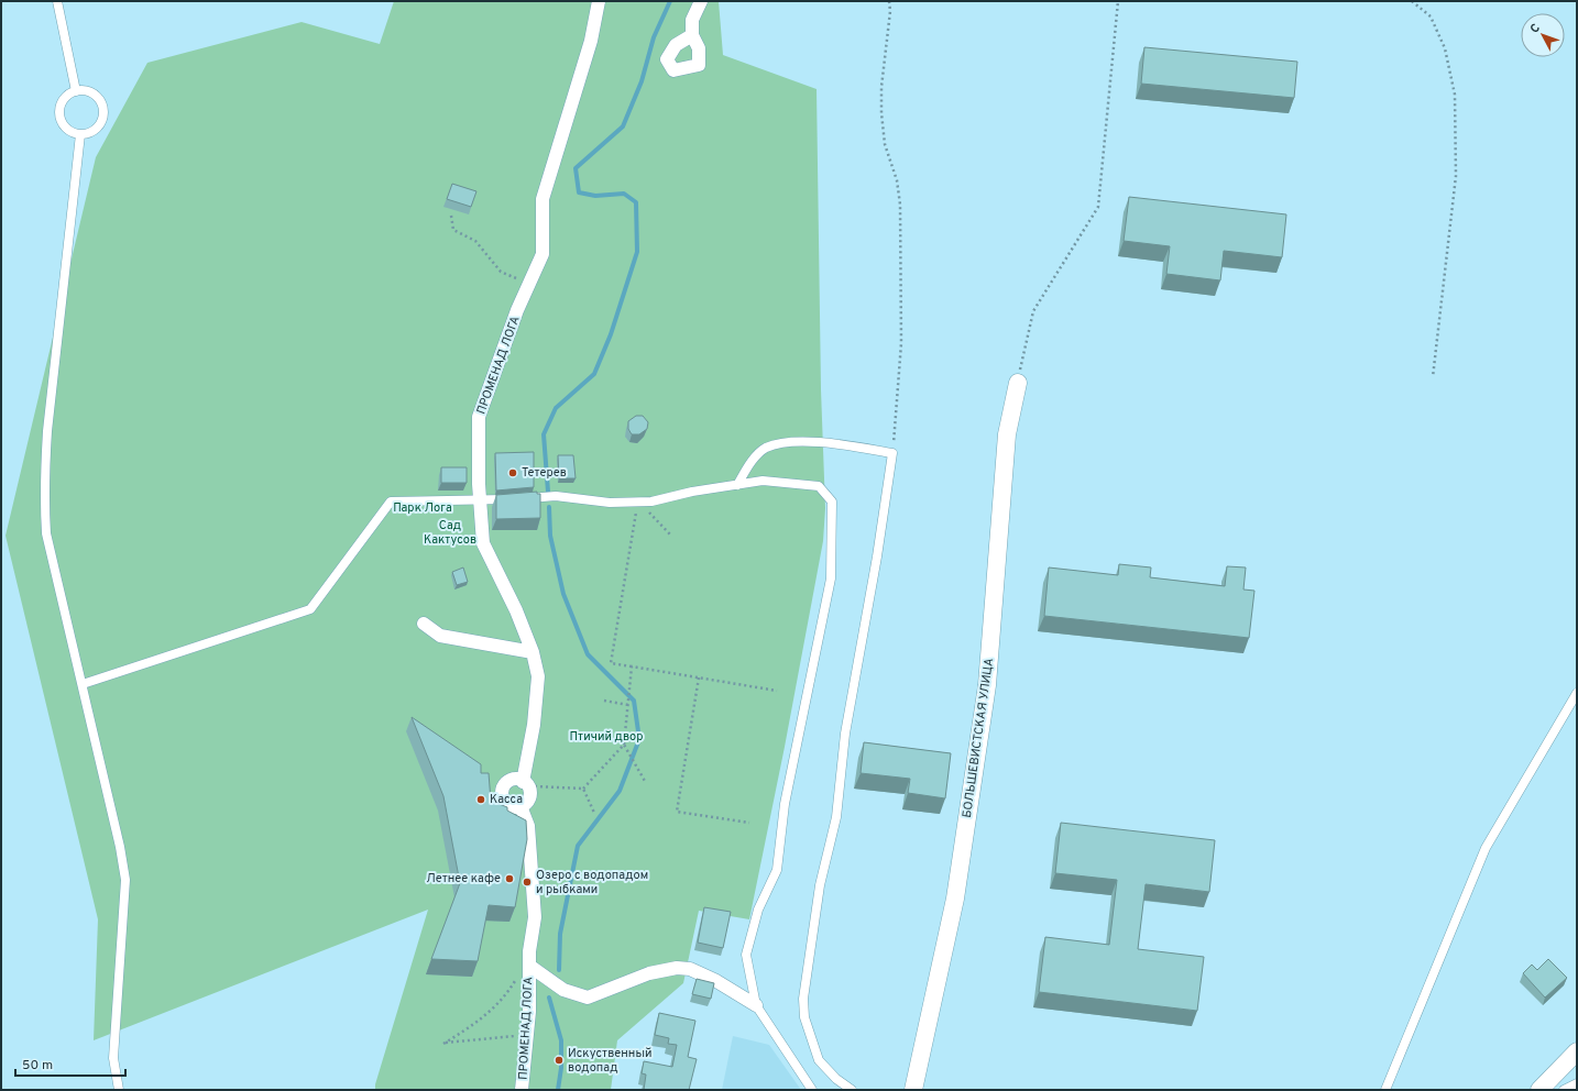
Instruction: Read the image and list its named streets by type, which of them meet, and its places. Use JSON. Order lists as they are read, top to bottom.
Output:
{
  "streets": {
    "street": ["ПРОМЕНАД ЛОГА", "БОЛЬШЕВИСТСКАЯ УЛИЦА"]
  },
  "parks": ["Парк Лога", "Сад Кактусов", "Птичий двор"],
  "places": [
    "Тетерев",
    "Касса",
    "Летнее кафе",
    "Озеро с водопадом и рыбками",
    "Искуственный водопад"
  ],
  "scale_bar": "50 m",
  "north": "top left"
}
